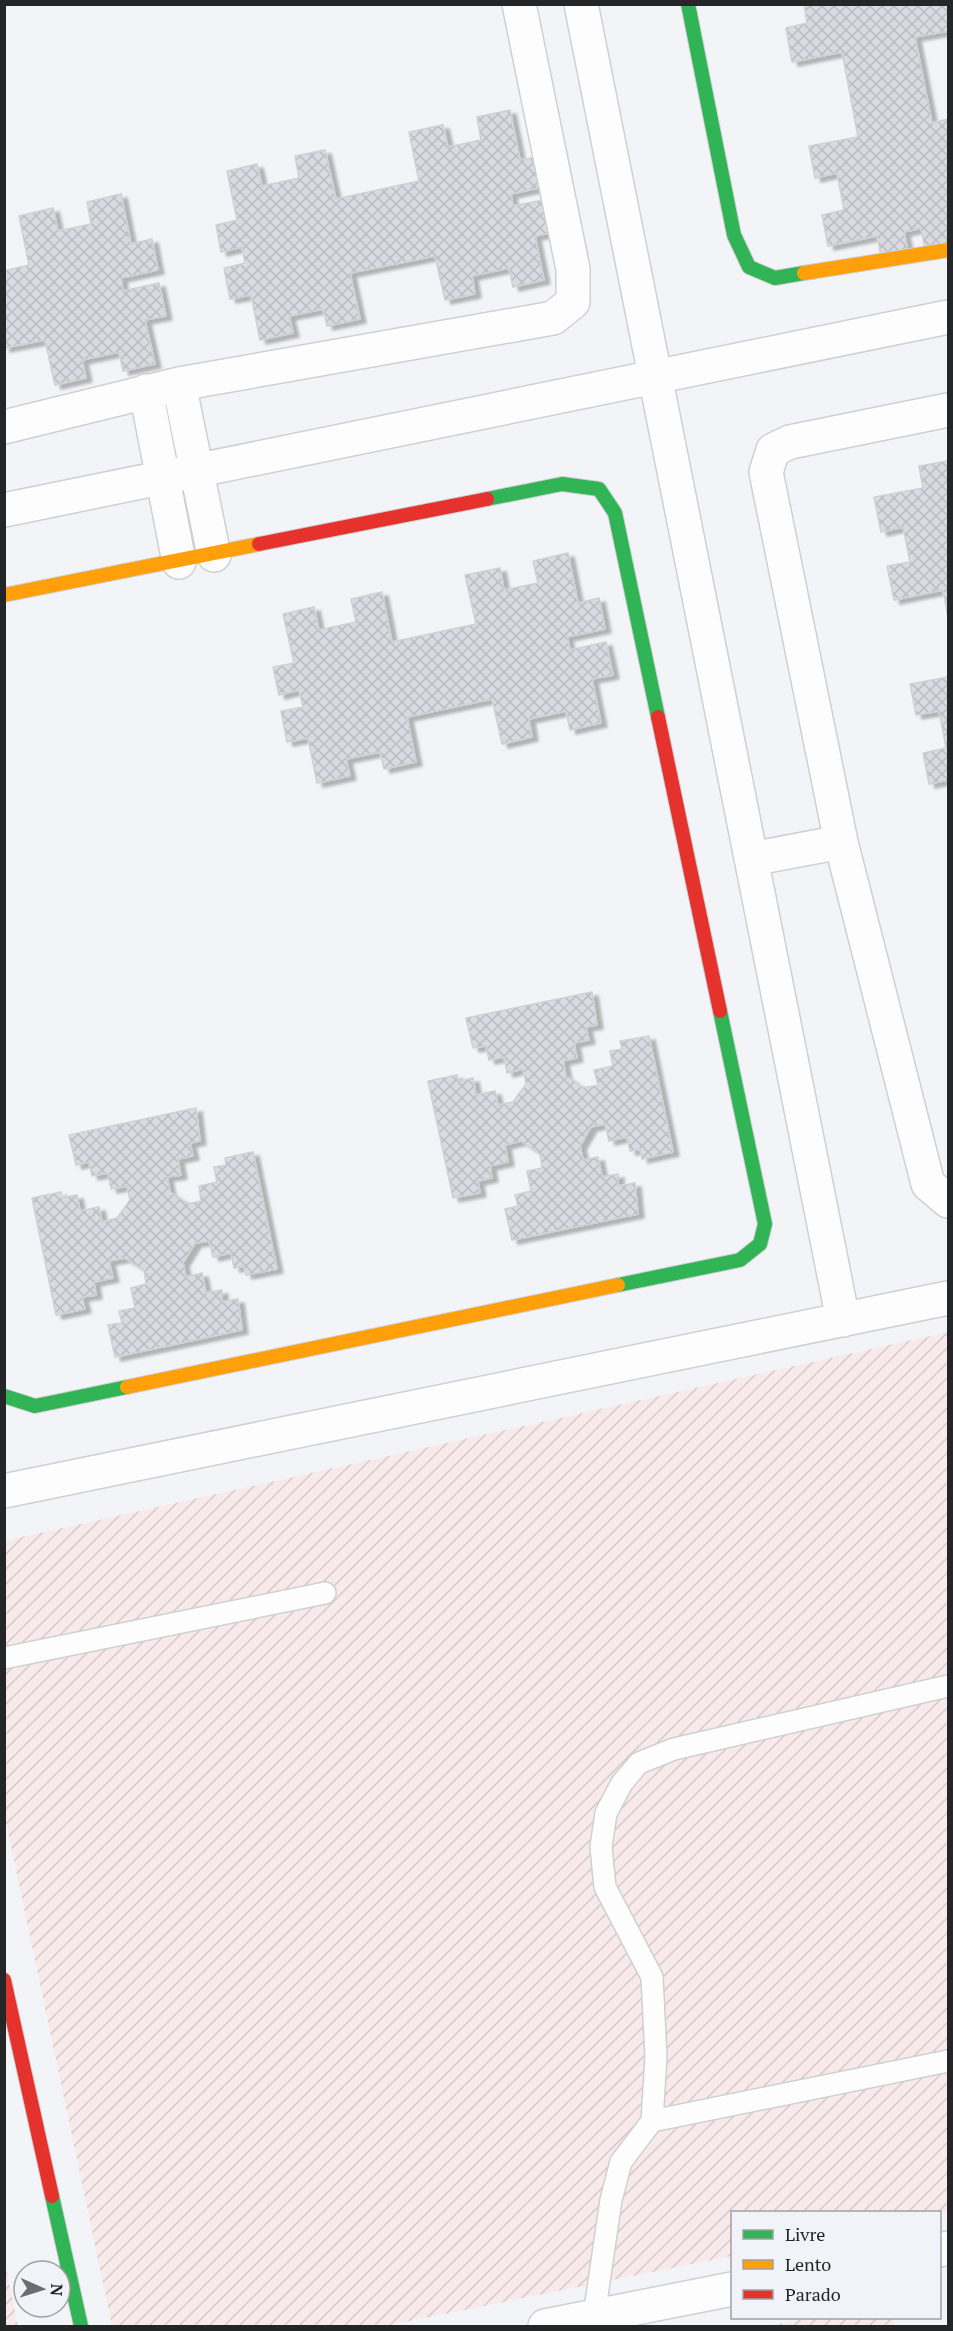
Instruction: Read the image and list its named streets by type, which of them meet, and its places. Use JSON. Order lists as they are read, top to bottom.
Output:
{
  "legend": ["Livre", "Lento", "Parado"],
  "north": "right"
}
